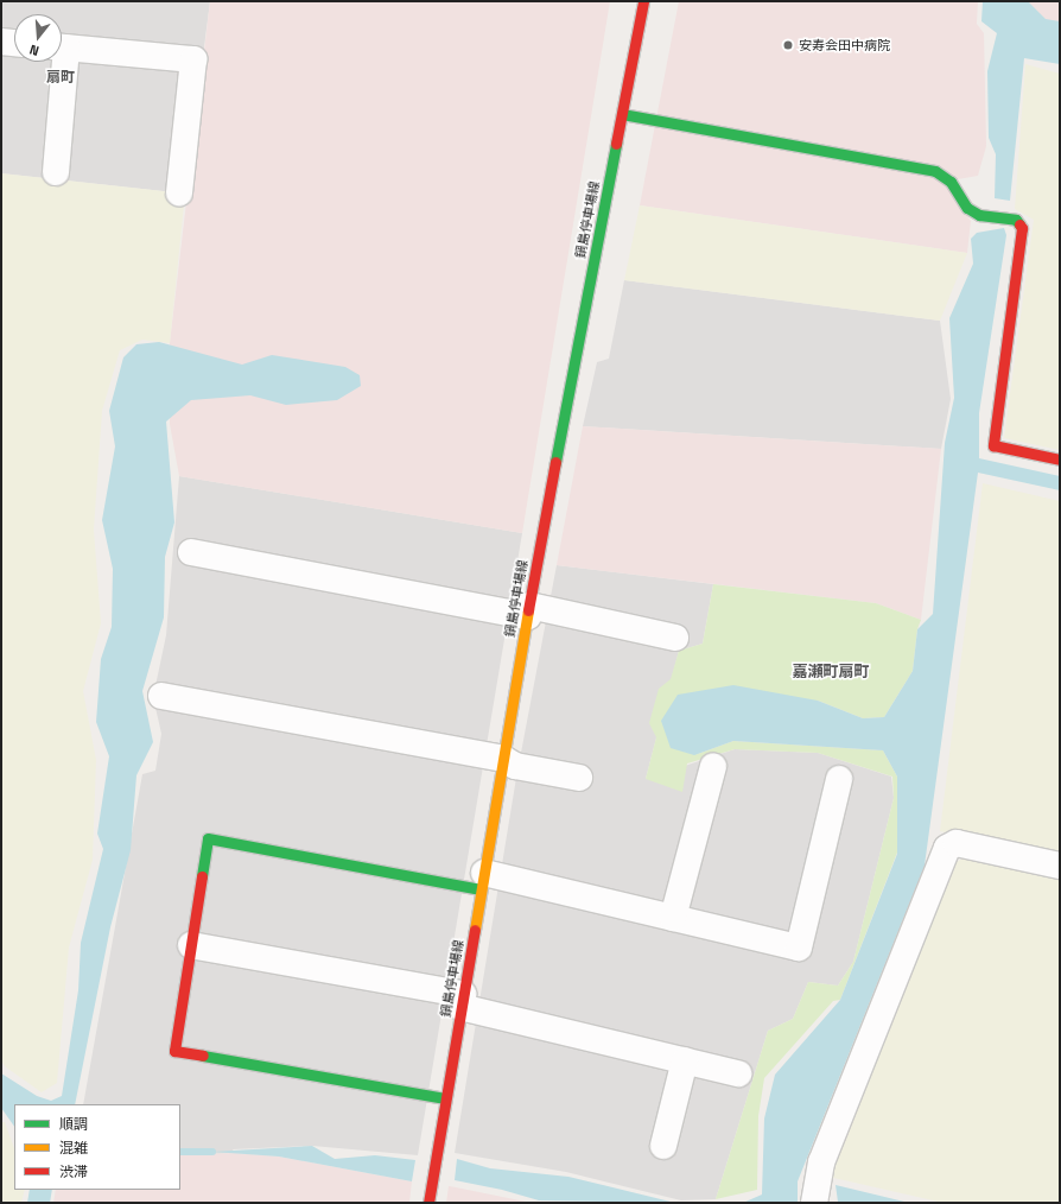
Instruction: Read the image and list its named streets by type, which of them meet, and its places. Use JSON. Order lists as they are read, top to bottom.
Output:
{
  "streets": {
    "street": ["鍋島停車場線"]
  },
  "districts": ["扇町", "嘉瀬町扇町"],
  "places": ["安寿会田中病院"],
  "legend": ["順調", "混雑", "渋滞"],
  "north": "bottom"
}
